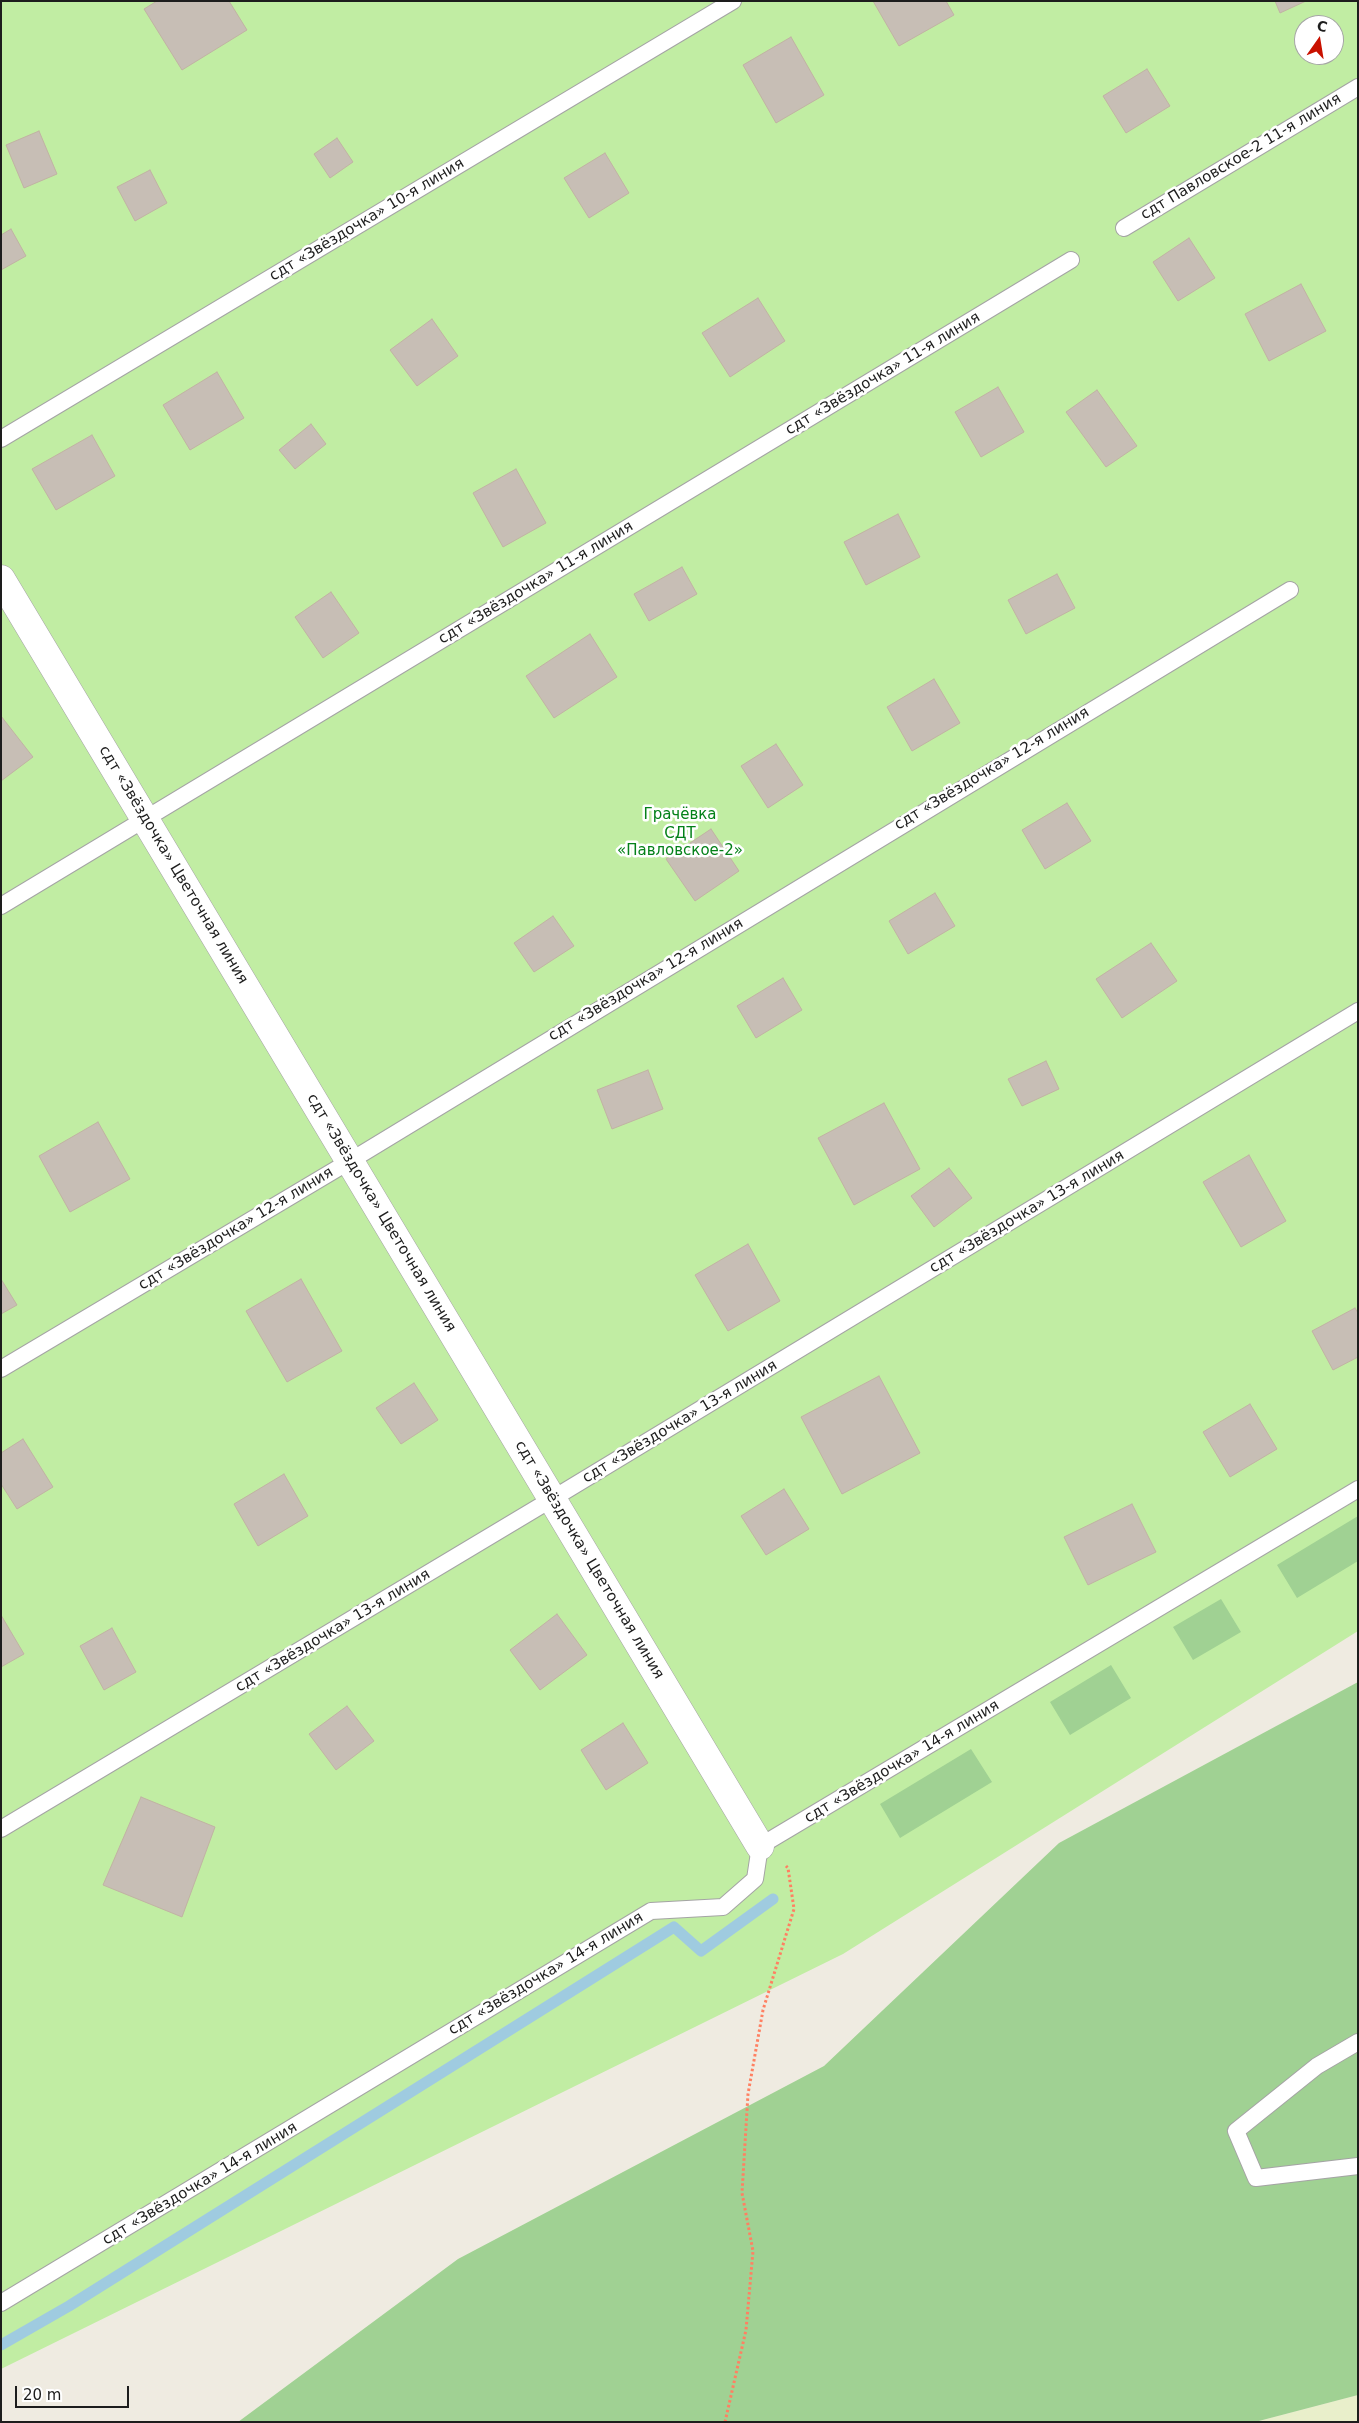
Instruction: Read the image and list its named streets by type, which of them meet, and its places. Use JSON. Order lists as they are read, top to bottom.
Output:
{
  "streets": {
    "street": ["сдт «Звёздочка» Цветочная линия"],
    "lane": [
      "сдт Павловское-2 11-я линия",
      "сдт «Звёздочка» 10-я линия",
      "сдт «Звёздочка» 11-я линия",
      "сдт «Звёздочка» 12-я линия",
      "сдт «Звёздочка» 13-я линия",
      "сдт «Звёздочка» 14-я линия"
    ]
  },
  "crossings": [
    ["сдт «Звёздочка» 11-я линия", "сдт «Звёздочка» Цветочная линия"],
    ["сдт «Звёздочка» 12-я линия", "сдт «Звёздочка» Цветочная линия"],
    ["сдт «Звёздочка» Цветочная линия", "сдт «Звёздочка» 13-я линия"],
    ["сдт «Звёздочка» Цветочная линия", "сдт «Звёздочка» 14-я линия"]
  ],
  "parks": ["Грачёвка", "СДТ «Павловское-2»"],
  "scale_bar": "20 m",
  "north": "top"
}
